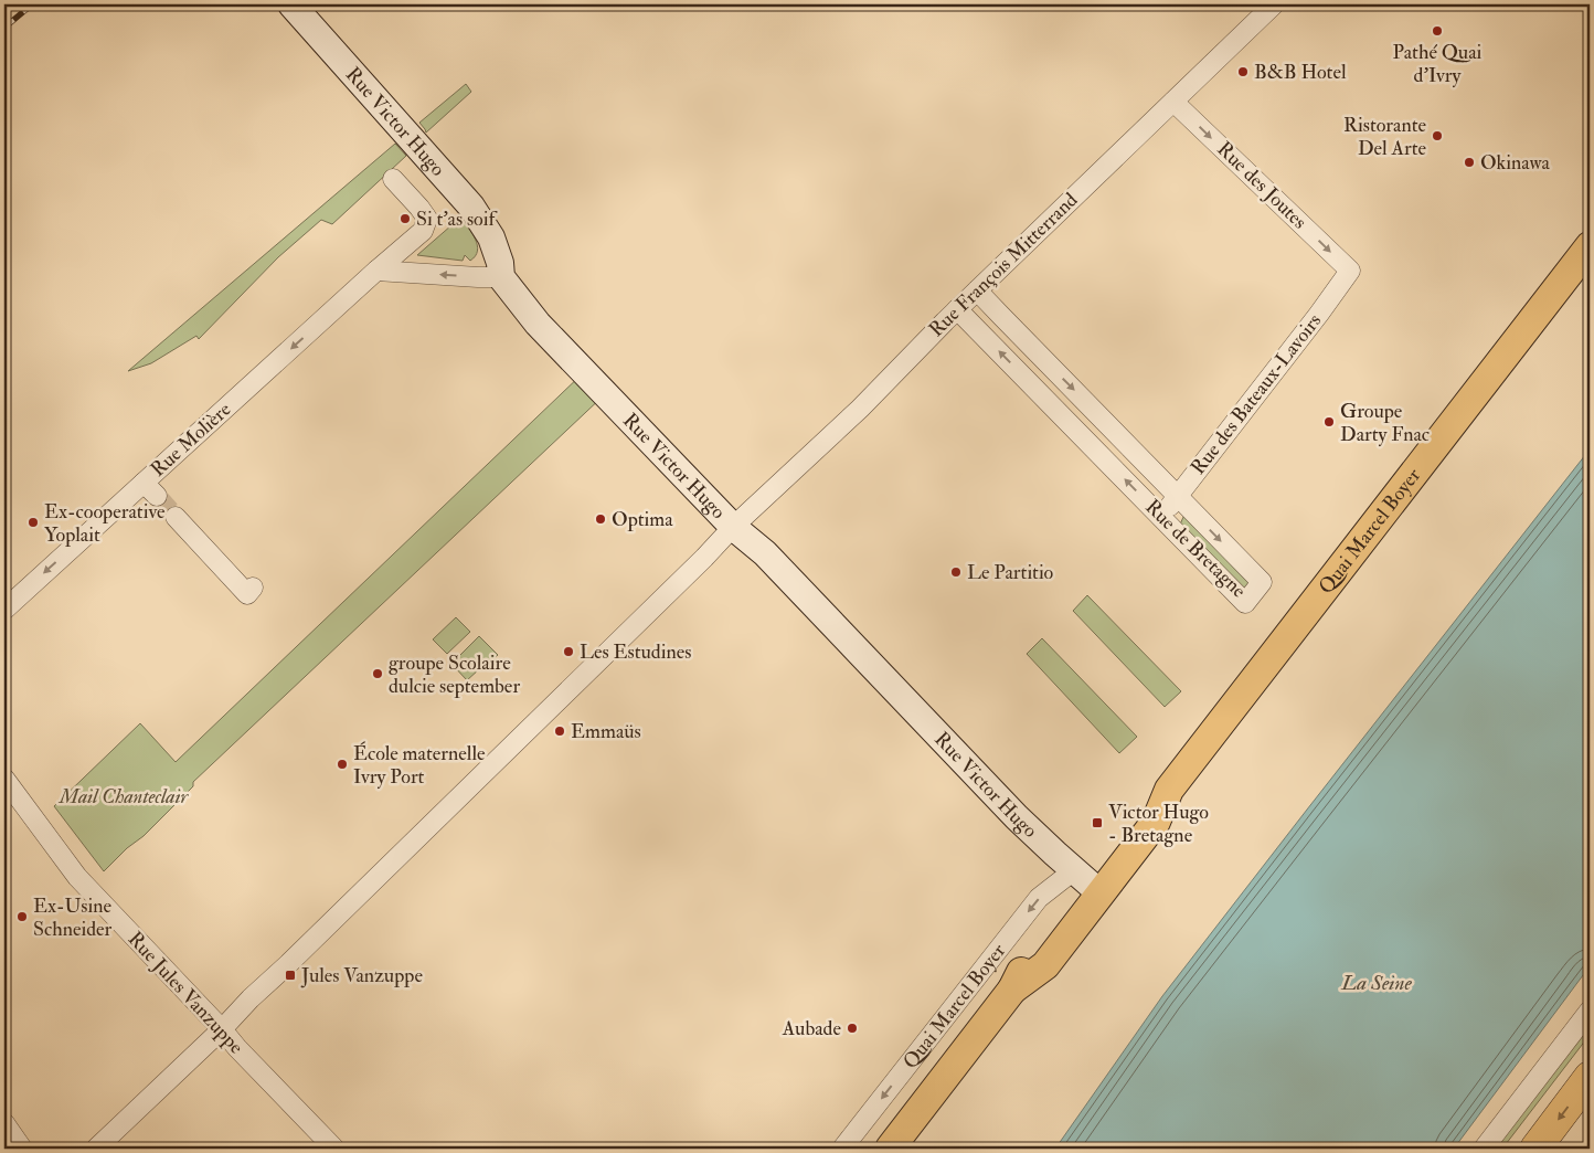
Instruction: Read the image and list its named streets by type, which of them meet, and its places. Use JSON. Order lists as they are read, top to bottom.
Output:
{
  "streets": {
    "main road": ["Rue Victor Hugo", "Quai Marcel Boyer"],
    "street": [
      "Rue des Joutes",
      "Rue François Mitterrand",
      "Rue des Bateaux-Lavoirs",
      "Rue Molière",
      "Rue de Bretagne",
      "Rue Jules Vanzuppe"
    ]
  },
  "crossings": [
    ["Rue Victor Hugo", "Rue François Mitterrand"],
    ["Rue Victor Hugo", "Quai Marcel Boyer"],
    ["Rue des Joutes", "Rue François Mitterrand"],
    ["Rue des Joutes", "Rue des Bateaux-Lavoirs"],
    ["Rue François Mitterrand", "Rue de Bretagne"],
    ["Rue François Mitterrand", "Rue Jules Vanzuppe"],
    ["Rue des Bateaux-Lavoirs", "Rue de Bretagne"]
  ],
  "one_way": ["Rue des Joutes", "Rue Molière"],
  "water": ["La Seine"],
  "parks": ["Mail Chanteclair"],
  "places": {
    "other": [
      "Pathé Quai d'Ivry",
      "B&B Hotel",
      "Ristorante Del Arte",
      "Okinawa",
      "Si t'as soif",
      "Groupe Darty Fnac",
      "Optima",
      "Ex-cooperative Yoplait",
      "Le Partitio",
      "Les Estudines",
      "groupe Scolaire dulcie september",
      "Emmaüs",
      "École maternelle Ivry Port",
      "Ex-Usine Schneider",
      "Aubade"
    ],
    "transit": ["Victor Hugo - Bretagne", "Jules Vanzuppe"]
  }
}
